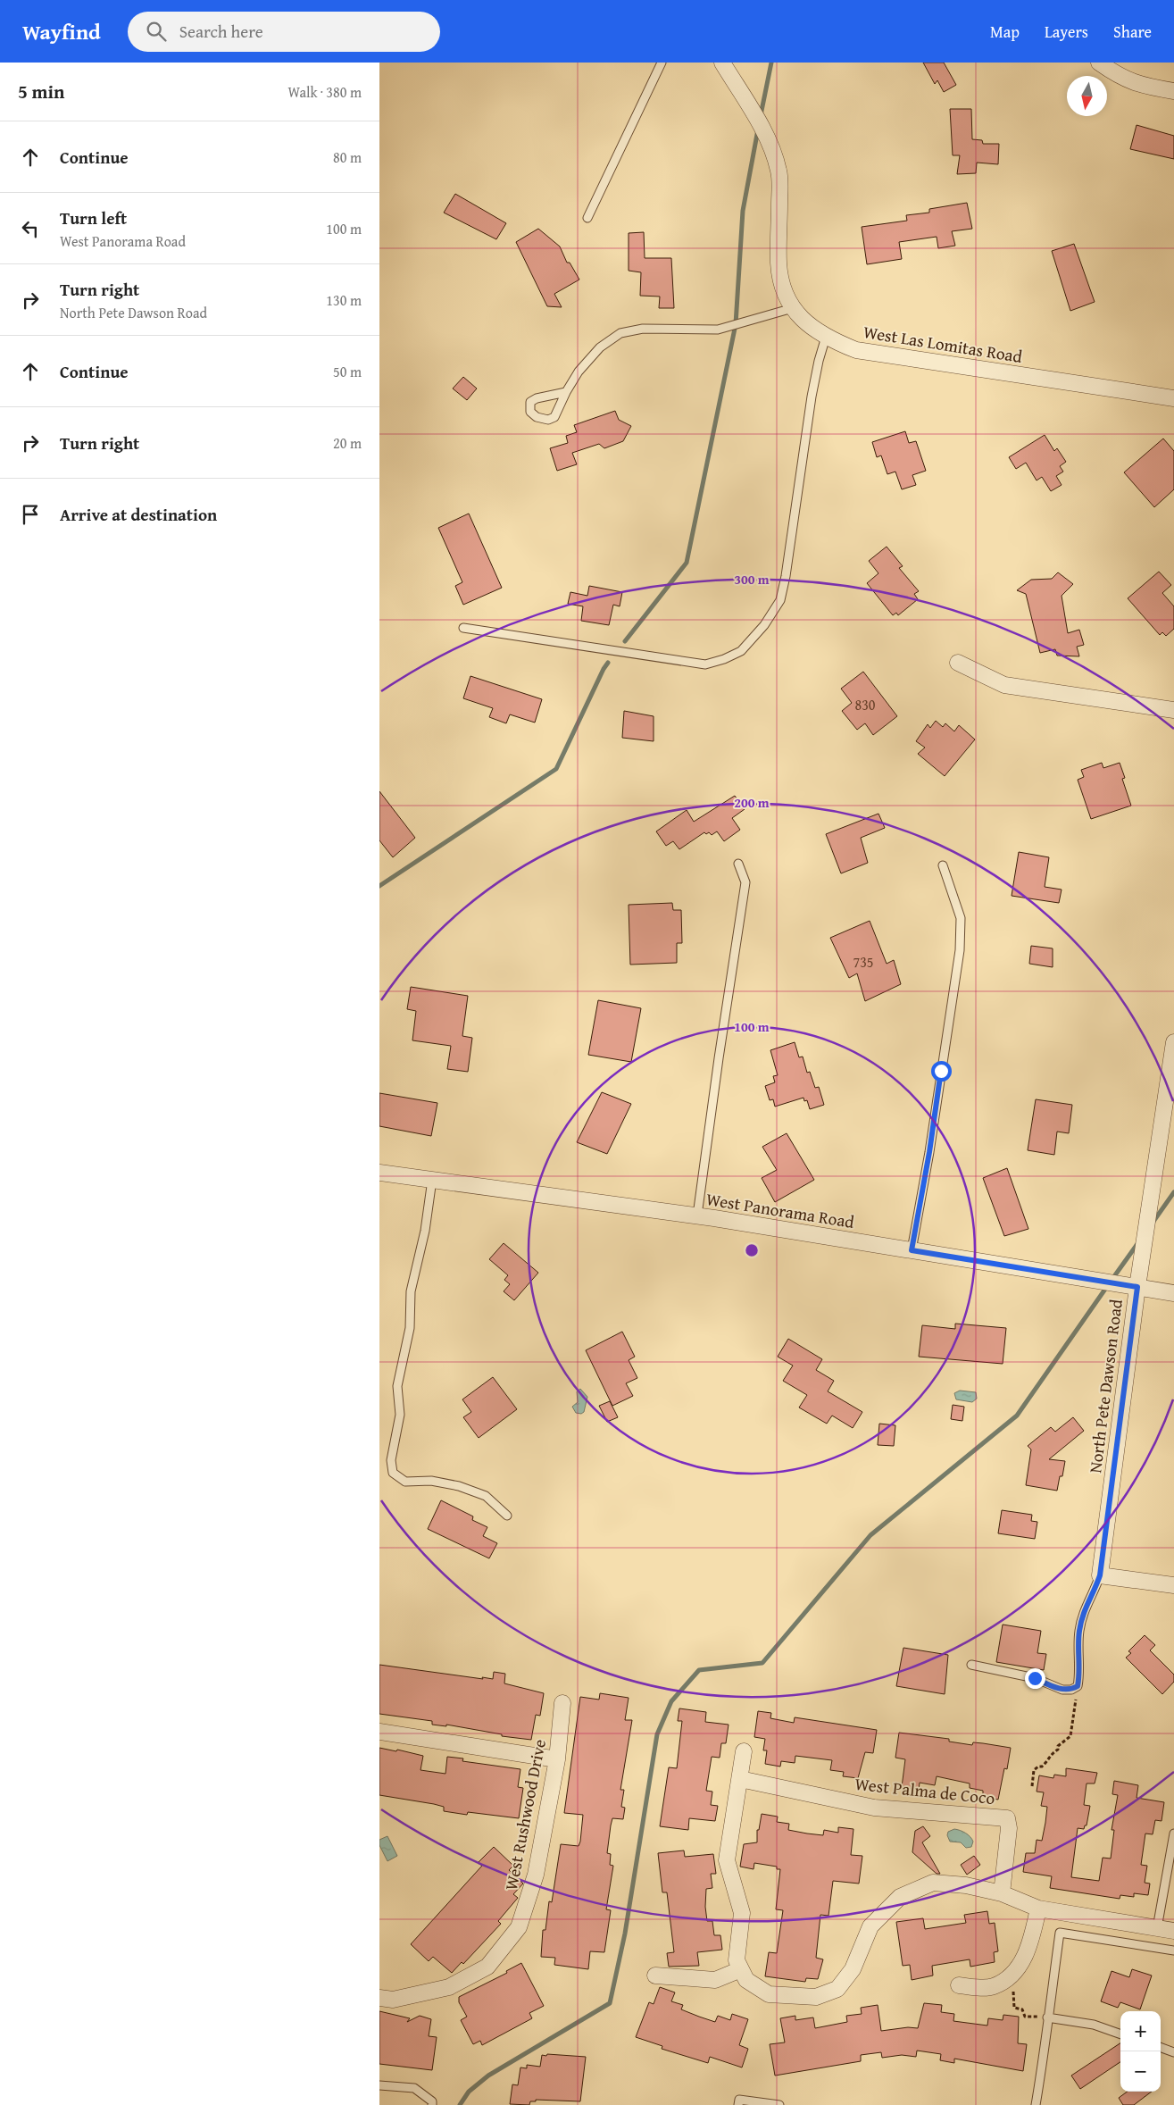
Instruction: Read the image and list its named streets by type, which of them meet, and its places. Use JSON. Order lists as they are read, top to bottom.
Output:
{
  "streets": {
    "street": [
      "West Las Lomitas Road",
      "West Panorama Road",
      "North Pete Dawson Road",
      "West Palma de Coco",
      "West Rushwood Drive"
    ]
  },
  "crossings": [
    ["West Panorama Road", "North Pete Dawson Road"]
  ],
  "house_numbers": ["830", "735"],
  "north": "bottom",
  "page": {
    "header": "Wayfind",
    "search": "Search here",
    "nav": ["Map", "Layers", "Share"],
    "heading": ["5 min", "Walk · 380 m"],
    "list": [
      ["Continue", "80 m"],
      ["Turn left", "West Panorama Road", "100 m"],
      ["Turn right", "North Pete Dawson Road", "130 m"],
      ["Continue", "50 m"],
      ["Turn right", "20 m"],
      "Arrive at destination"
    ],
    "map_buttons": ["+", "−"]
  },
  "rings": ["300 m", "200 m", "100 m"]
}
